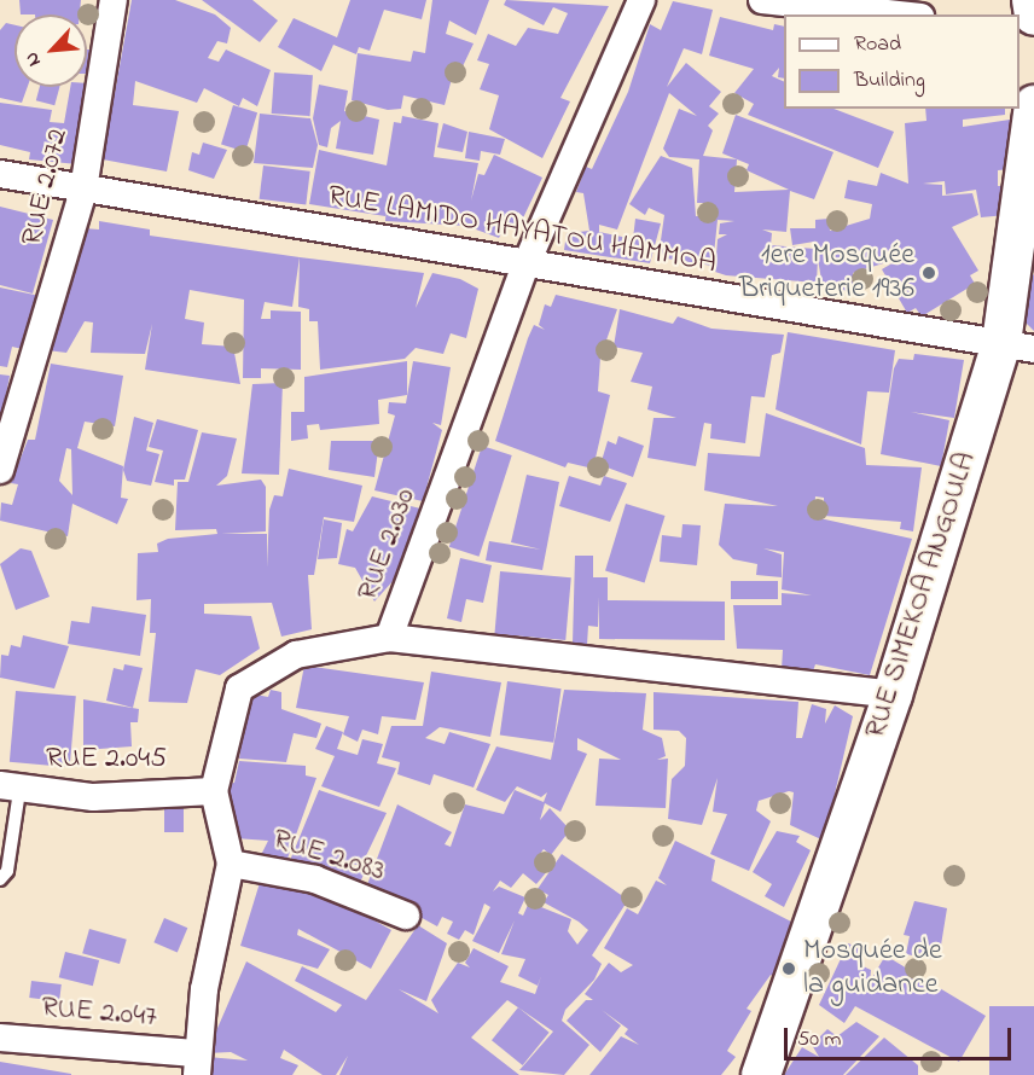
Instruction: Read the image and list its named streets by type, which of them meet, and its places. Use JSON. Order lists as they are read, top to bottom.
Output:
{
  "streets": {
    "street": [
      "RUE 2.072",
      "RUE LAMIDO HAYATOU HAMMOA",
      "RUE 2.030",
      "RUE SIMEKOA ANGOULA",
      "RUE 2.045",
      "RUE 2.083",
      "RUE 2.047"
    ]
  },
  "crossings": [
    ["RUE 2.072", "RUE LAMIDO HAYATOU HAMMOA"],
    ["RUE LAMIDO HAYATOU HAMMOA", "RUE 2.030"],
    ["RUE LAMIDO HAYATOU HAMMOA", "RUE SIMEKOA ANGOULA"],
    ["RUE 2.030", "RUE 2.045"],
    ["RUE 2.030", "RUE 2.083"],
    ["RUE 2.030", "RUE 2.047"]
  ],
  "places": ["1ere Mosquée Briqueterie 1936", "Mosquée de la guidance"],
  "legend": ["Road", "Building"],
  "scale_bar": "50 m",
  "north": "bottom left"
}
